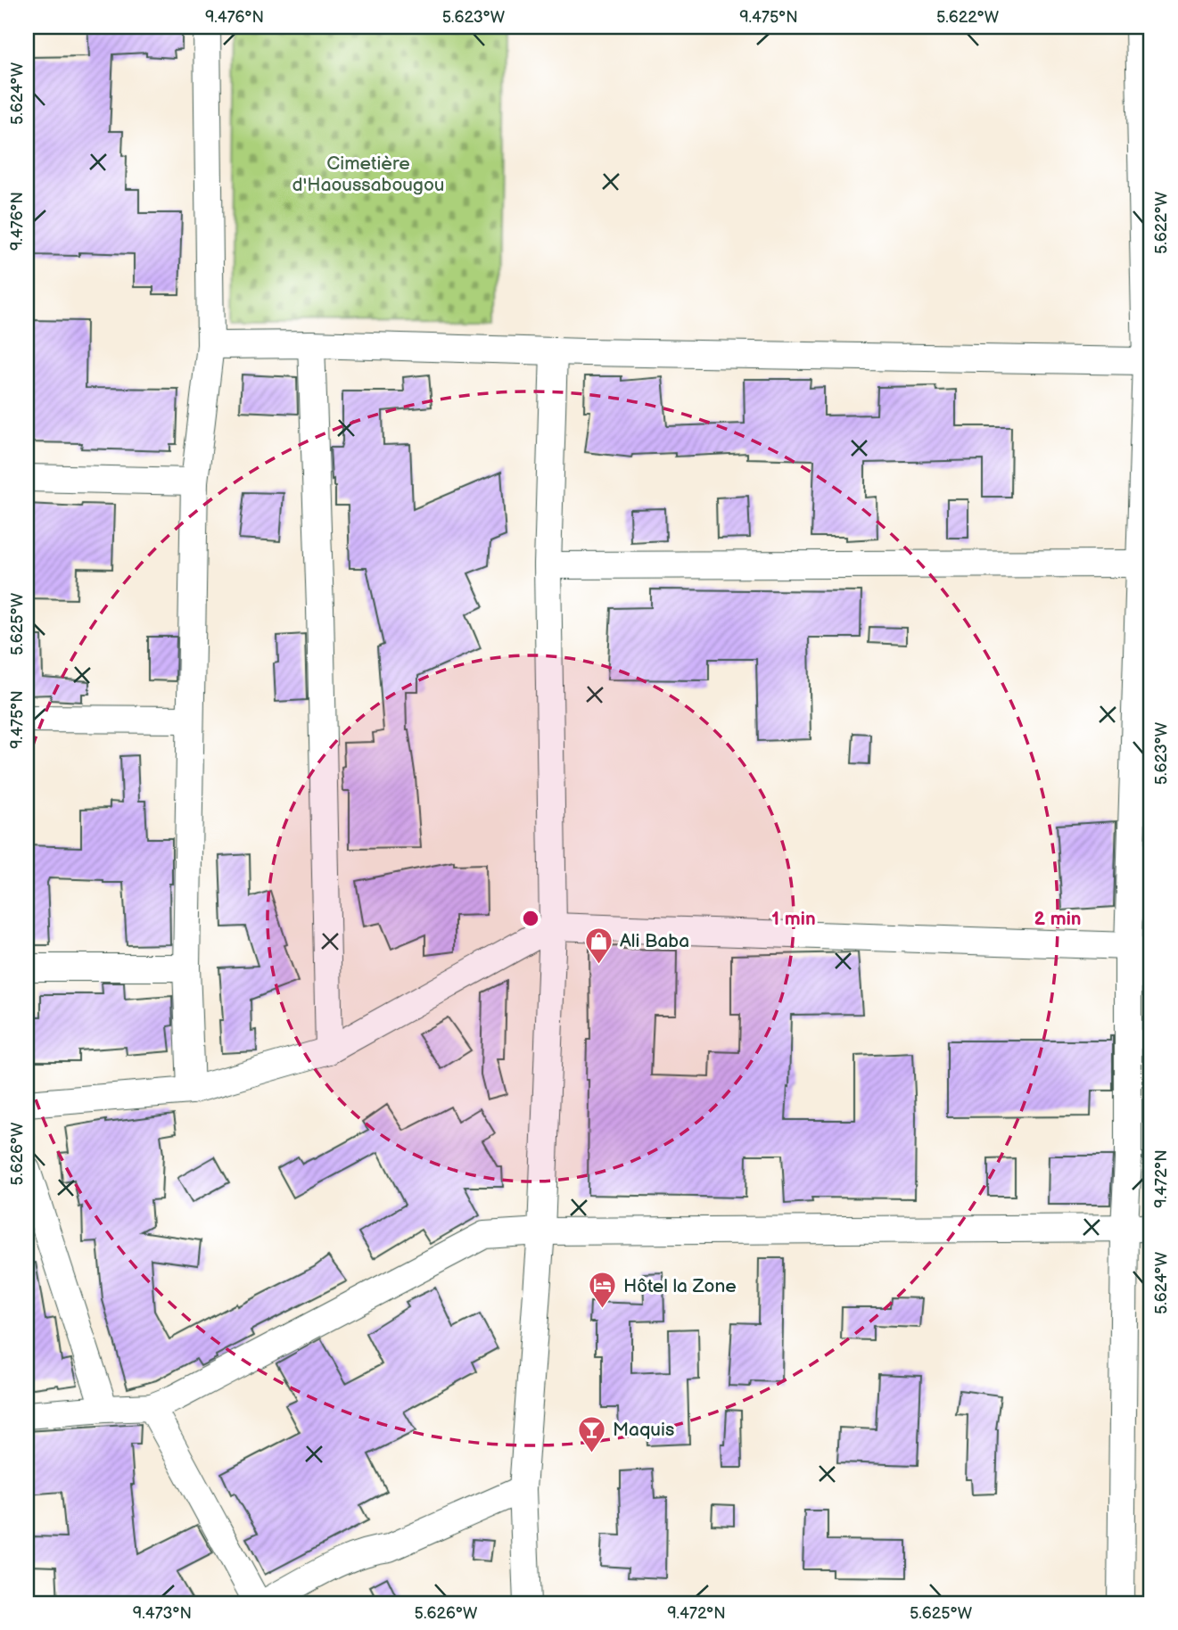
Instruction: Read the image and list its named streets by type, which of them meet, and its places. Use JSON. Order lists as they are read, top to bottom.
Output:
{
  "parks": ["Cimetière d'Haoussabougou"],
  "places": {
    "shop": ["Ali Baba"],
    "hotel": ["Hôtel la Zone"],
    "bar": ["Maquis"]
  },
  "coordinates": [
    "9.476°N",
    "5.623°W",
    "9.475°N",
    "5.622°W",
    "5.624°W",
    "5.625°W",
    "5.626°W",
    "9.472°N",
    "9.473°N"
  ],
  "rings": ["1 min", "2 min"]
}
